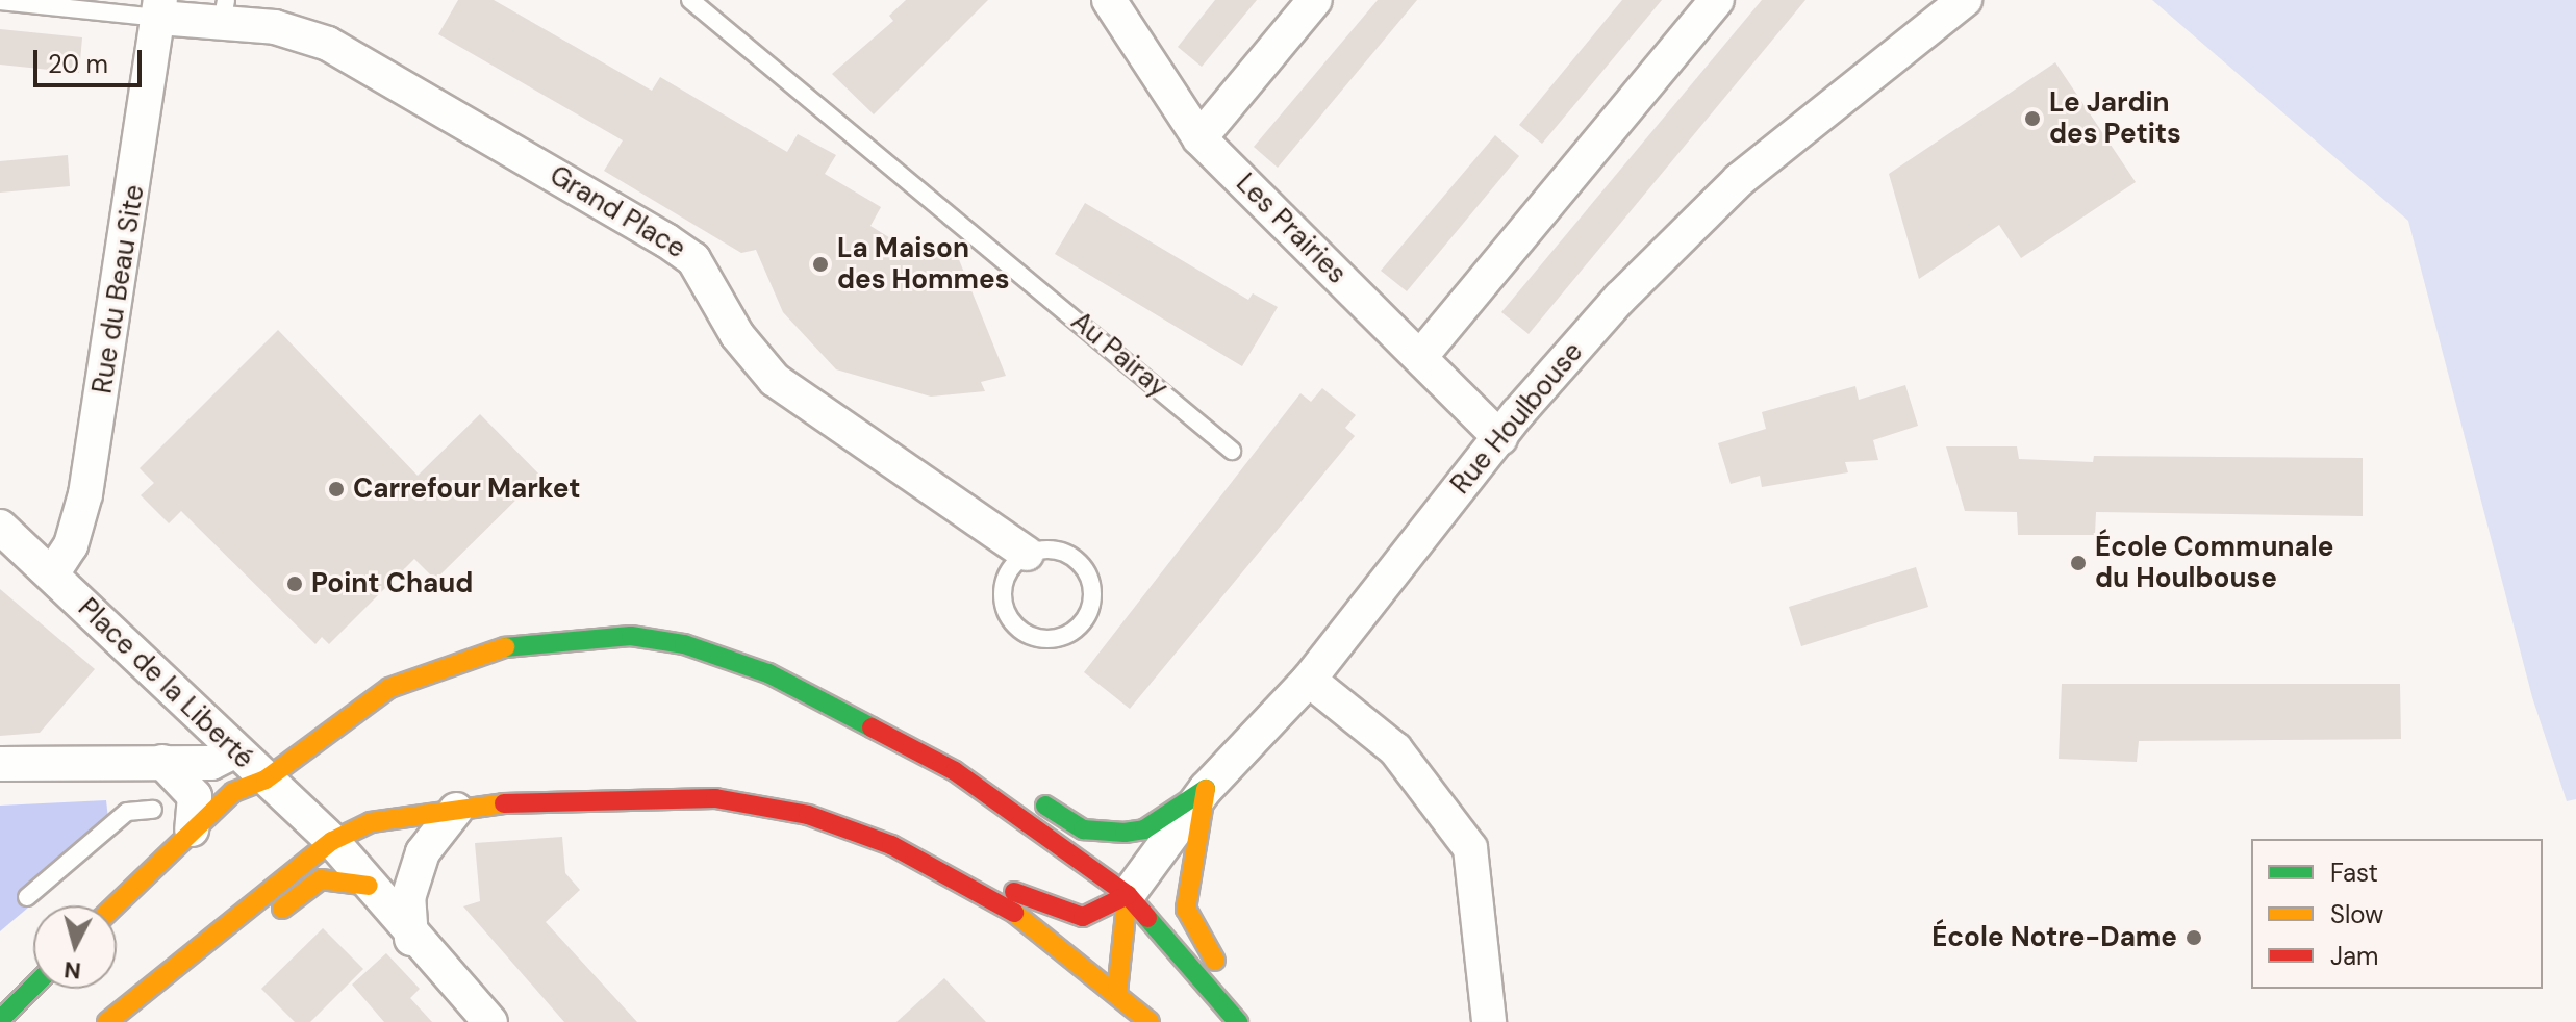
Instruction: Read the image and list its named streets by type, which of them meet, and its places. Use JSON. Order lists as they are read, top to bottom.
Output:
{
  "streets": {
    "street": [
      "Grand Place",
      "Les Prairies",
      "Rue du Beau Site",
      "Rue Houlbouse",
      "Place de la Liberté"
    ],
    "lane": ["Au Pairay"]
  },
  "crossings": [
    ["Grand Place", "Rue du Beau Site"],
    ["Les Prairies", "Rue Houlbouse"],
    ["Rue du Beau Site", "Place de la Liberté"]
  ],
  "places": [
    "Le Jardin des Petits",
    "La Maison des Hommes",
    "Carrefour Market",
    "École Communale du Houlbouse",
    "Point Chaud",
    "École Notre-Dame"
  ],
  "legend": ["Fast", "Slow", "Jam"],
  "scale_bar": "20 m",
  "north": "bottom"
}
